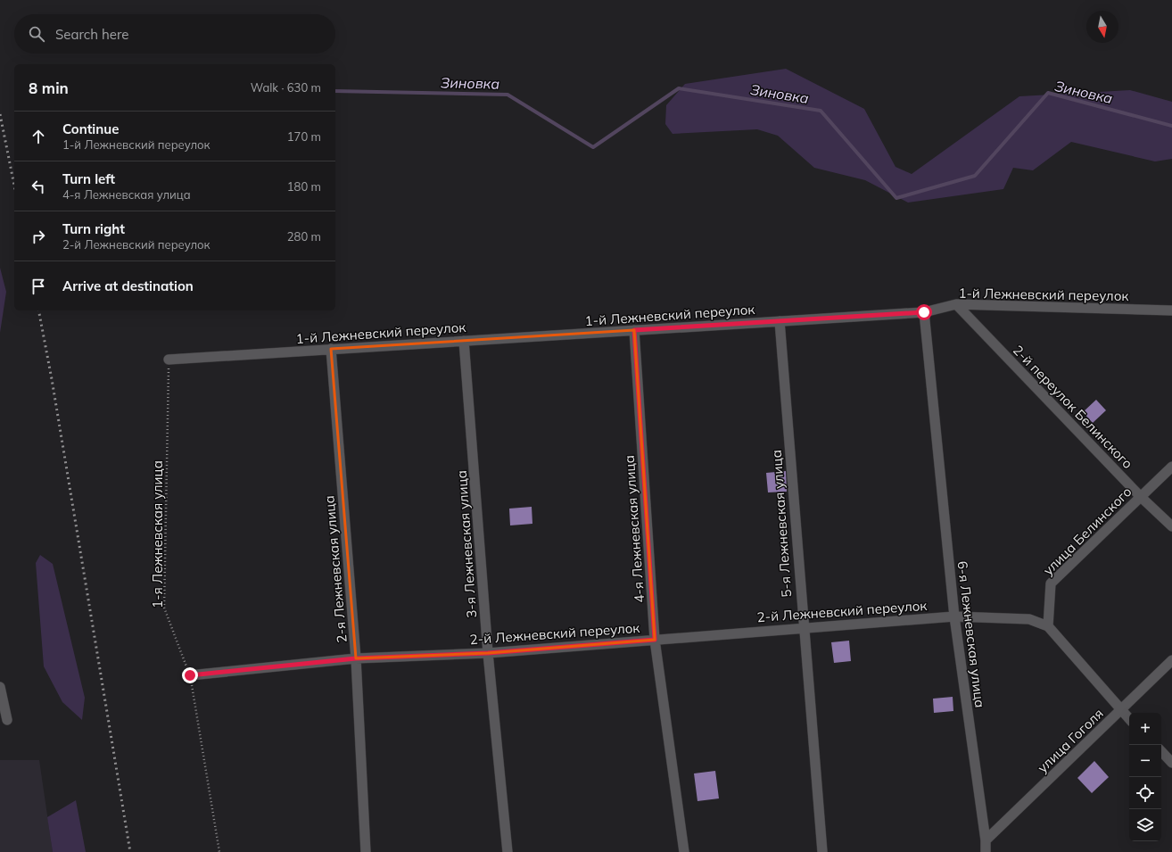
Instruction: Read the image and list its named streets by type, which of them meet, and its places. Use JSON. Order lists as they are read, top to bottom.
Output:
{
  "streets": {
    "street": [
      "1-й Лежневский переулок",
      "2-й переулок Белинского",
      "5-я Лежневская улица",
      "4-я Лежневская улица",
      "улица Белинского",
      "3-я Лежневская улица",
      "2-я Лежневская улица",
      "2-й Лежневский переулок",
      "6-я Лежневская улица",
      "улица Гоголя"
    ],
    "path": ["1-я Лежневская улица"]
  },
  "crossings": [
    ["1-й Лежневский переулок", "2-й переулок Белинского"],
    ["1-й Лежневский переулок", "5-я Лежневская улица"],
    ["1-й Лежневский переулок", "4-я Лежневская улица"],
    ["1-й Лежневский переулок", "1-я Лежневская улица"],
    ["1-й Лежневский переулок", "3-я Лежневская улица"],
    ["1-й Лежневский переулок", "2-я Лежневская улица"],
    ["1-й Лежневский переулок", "6-я Лежневская улица"],
    ["2-й переулок Белинского", "улица Белинского"],
    ["5-я Лежневская улица", "2-й Лежневский переулок"],
    ["4-я Лежневская улица", "2-й Лежневский переулок"],
    ["улица Белинского", "2-й Лежневский переулок"],
    ["1-я Лежневская улица", "2-й Лежневский переулок"],
    ["3-я Лежневская улица", "2-й Лежневский переулок"],
    ["2-я Лежневская улица", "2-й Лежневский переулок"],
    ["2-й Лежневский переулок", "6-я Лежневская улица"],
    ["6-я Лежневская улица", "улица Гоголя"]
  ],
  "water": ["Зиновка"],
  "north": "bottom",
  "page": {
    "search": "Search here",
    "heading": ["8 min", "Walk · 630 m"],
    "list": [
      ["Continue", "1-й Лежневский переулок", "170 m"],
      ["Turn left", "4-я Лежневская улица", "180 m"],
      ["Turn right", "2-й Лежневский переулок", "280 m"],
      "Arrive at destination"
    ],
    "map_buttons": ["+", "−"]
  }
}
